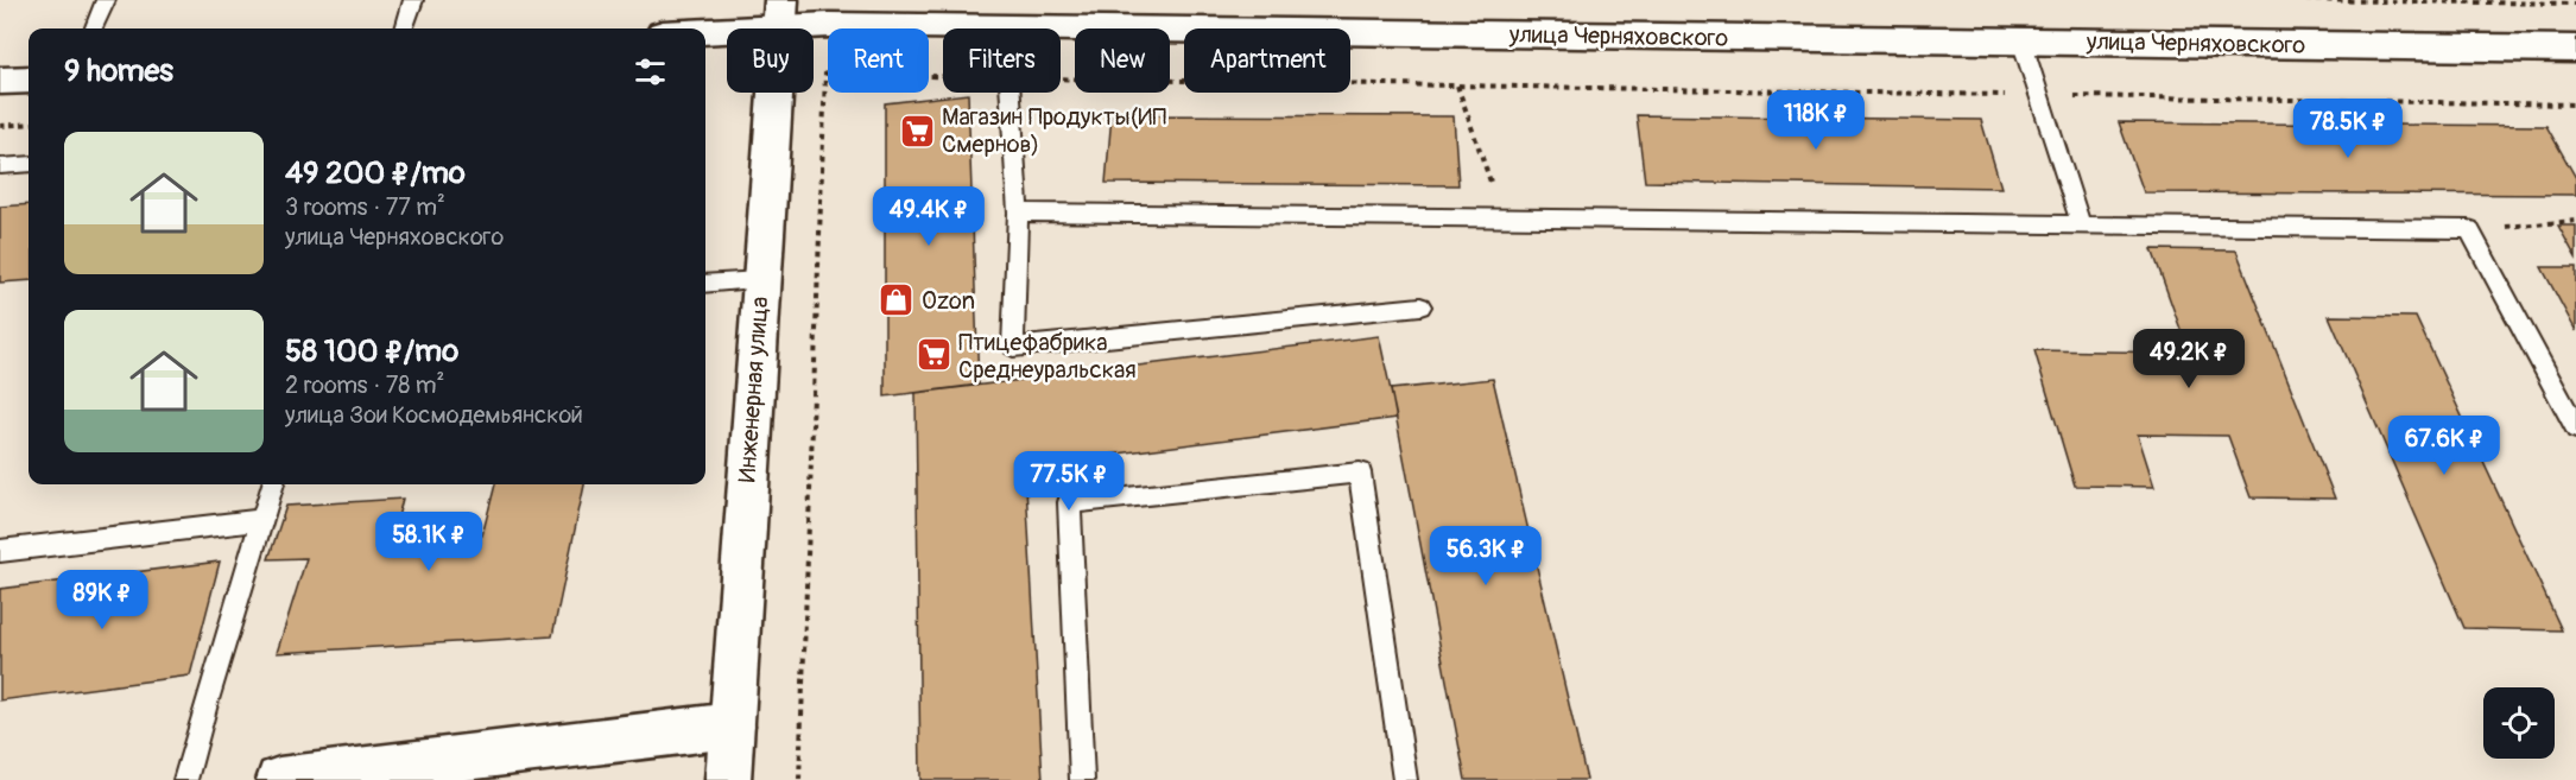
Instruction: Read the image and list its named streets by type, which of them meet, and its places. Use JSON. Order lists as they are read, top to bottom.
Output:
{
  "streets": {
    "street": ["улица Черняховского", "Инженерная улица"]
  },
  "crossings": [
    ["улица Черняховского", "Инженерная улица"]
  ],
  "places": {
    "supermarket": ["Магазин Продукты(ИП Смернов)", "Птицефабрика Среднеуральская"],
    "shop": ["Ozon"]
  },
  "page": {
    "chip": [
      "Buy",
      "Rent",
      "Filters",
      "New",
      "Apartment"
    ],
    "heading": "9 homes",
    "price": [
      "118K ₽",
      "78.5K ₽",
      "49.4K ₽",
      "49.2K ₽",
      "67.6K ₽",
      "77.5K ₽",
      "58.1K ₽",
      "56.3K ₽",
      "89K ₽"
    ],
    "list": [
      {
        "name": "49 200 ₽/mo",
        "note": "3 rooms · 77 m² · улица Черняховского"
      },
      {
        "name": "58 100 ₽/mo",
        "note": "2 rooms · 78 m² · улица Зои Космодемьянской"
      }
    ]
  }
}
